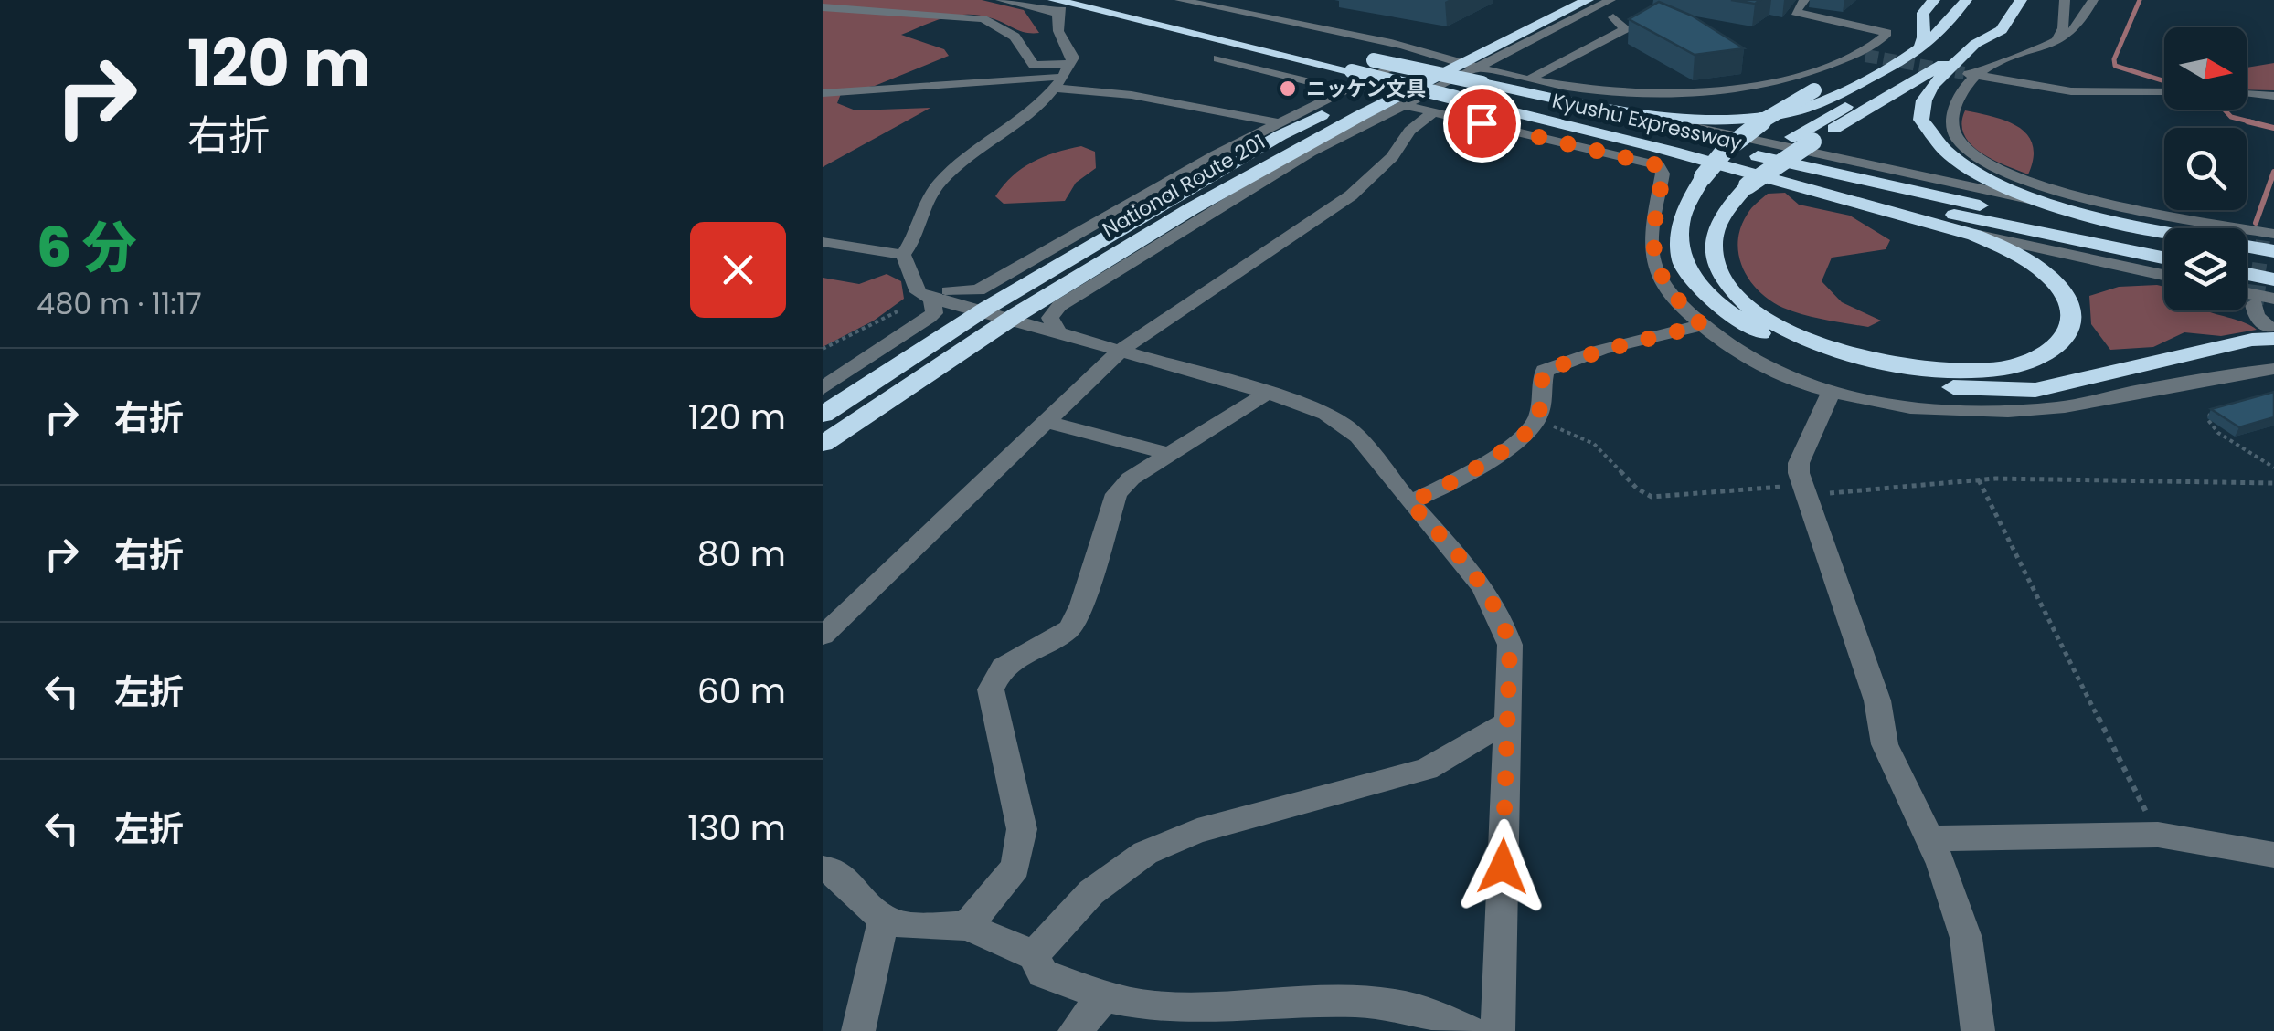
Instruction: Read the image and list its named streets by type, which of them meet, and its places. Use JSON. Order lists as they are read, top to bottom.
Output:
{
  "streets": {
    "highway": ["Kyushu Expressway", "National Route 201"]
  },
  "crossings": [
    ["Kyushu Expressway", "National Route 201"]
  ],
  "places": ["ニッケン文具"],
  "north": "right",
  "page": {
    "turn": ["120 m", "右折"],
    "heading": ["6 分", "480 m · 11:17"],
    "list": [
      {
        "name": "右折",
        "value": "120 m"
      },
      {
        "name": "右折",
        "value": "80 m"
      },
      {
        "name": "左折",
        "value": "60 m"
      },
      {
        "name": "左折",
        "value": "130 m"
      }
    ]
  }
}
